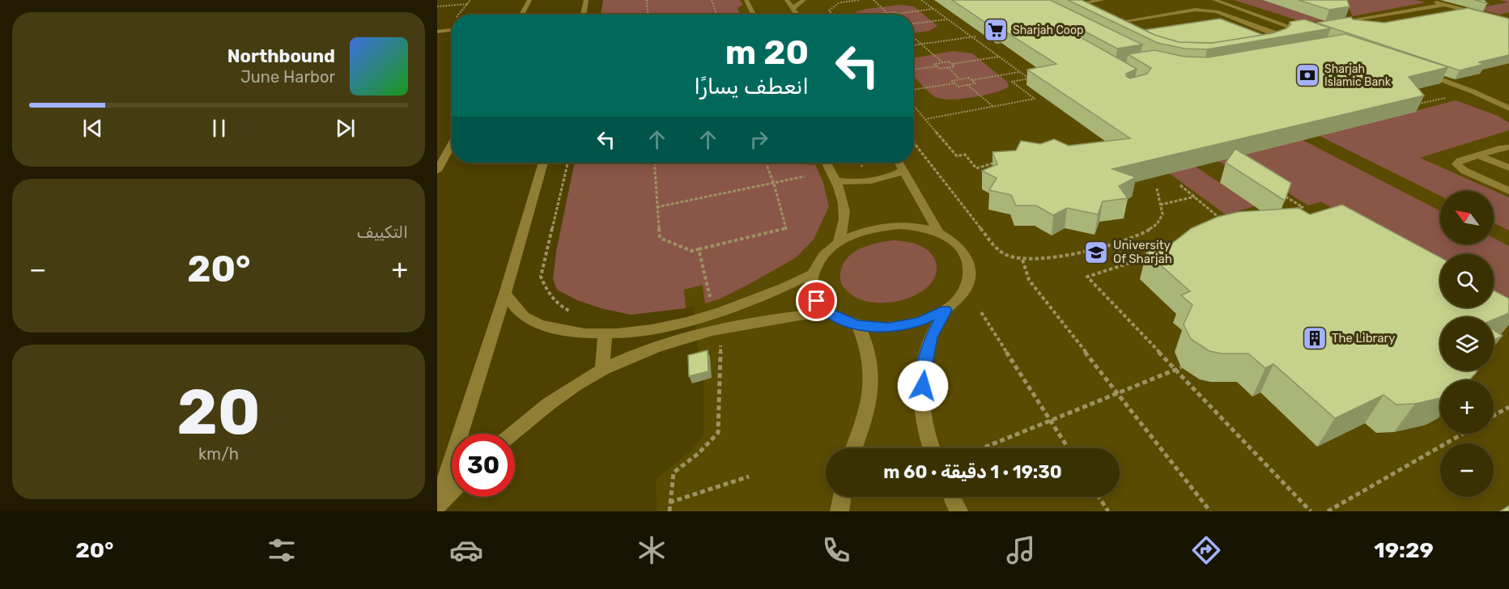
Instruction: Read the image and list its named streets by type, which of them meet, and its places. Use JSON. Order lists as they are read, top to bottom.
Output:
{
  "places": {
    "supermarket": ["Sharjah Coop"],
    "bank": ["Sharjah Islamic Bank"],
    "school or university": ["University Of Sharjah"],
    "building": ["The Library"]
  },
  "north": "top left",
  "page": {
    "turn": ["20 m", "انعطف يسارًا"],
    "song": ["Northbound", "June Harbor"],
    "tile": [
      "التكييف",
      ["20", "km/h"]
    ],
    "map_buttons": ["+", "−"],
    "heat": ["−", "20°", "+"],
    "limit": "30",
    "trip": "19:30 · 1 دقيقة · 60 m",
    "tabs": ["19:29", "20°"]
  }
}
